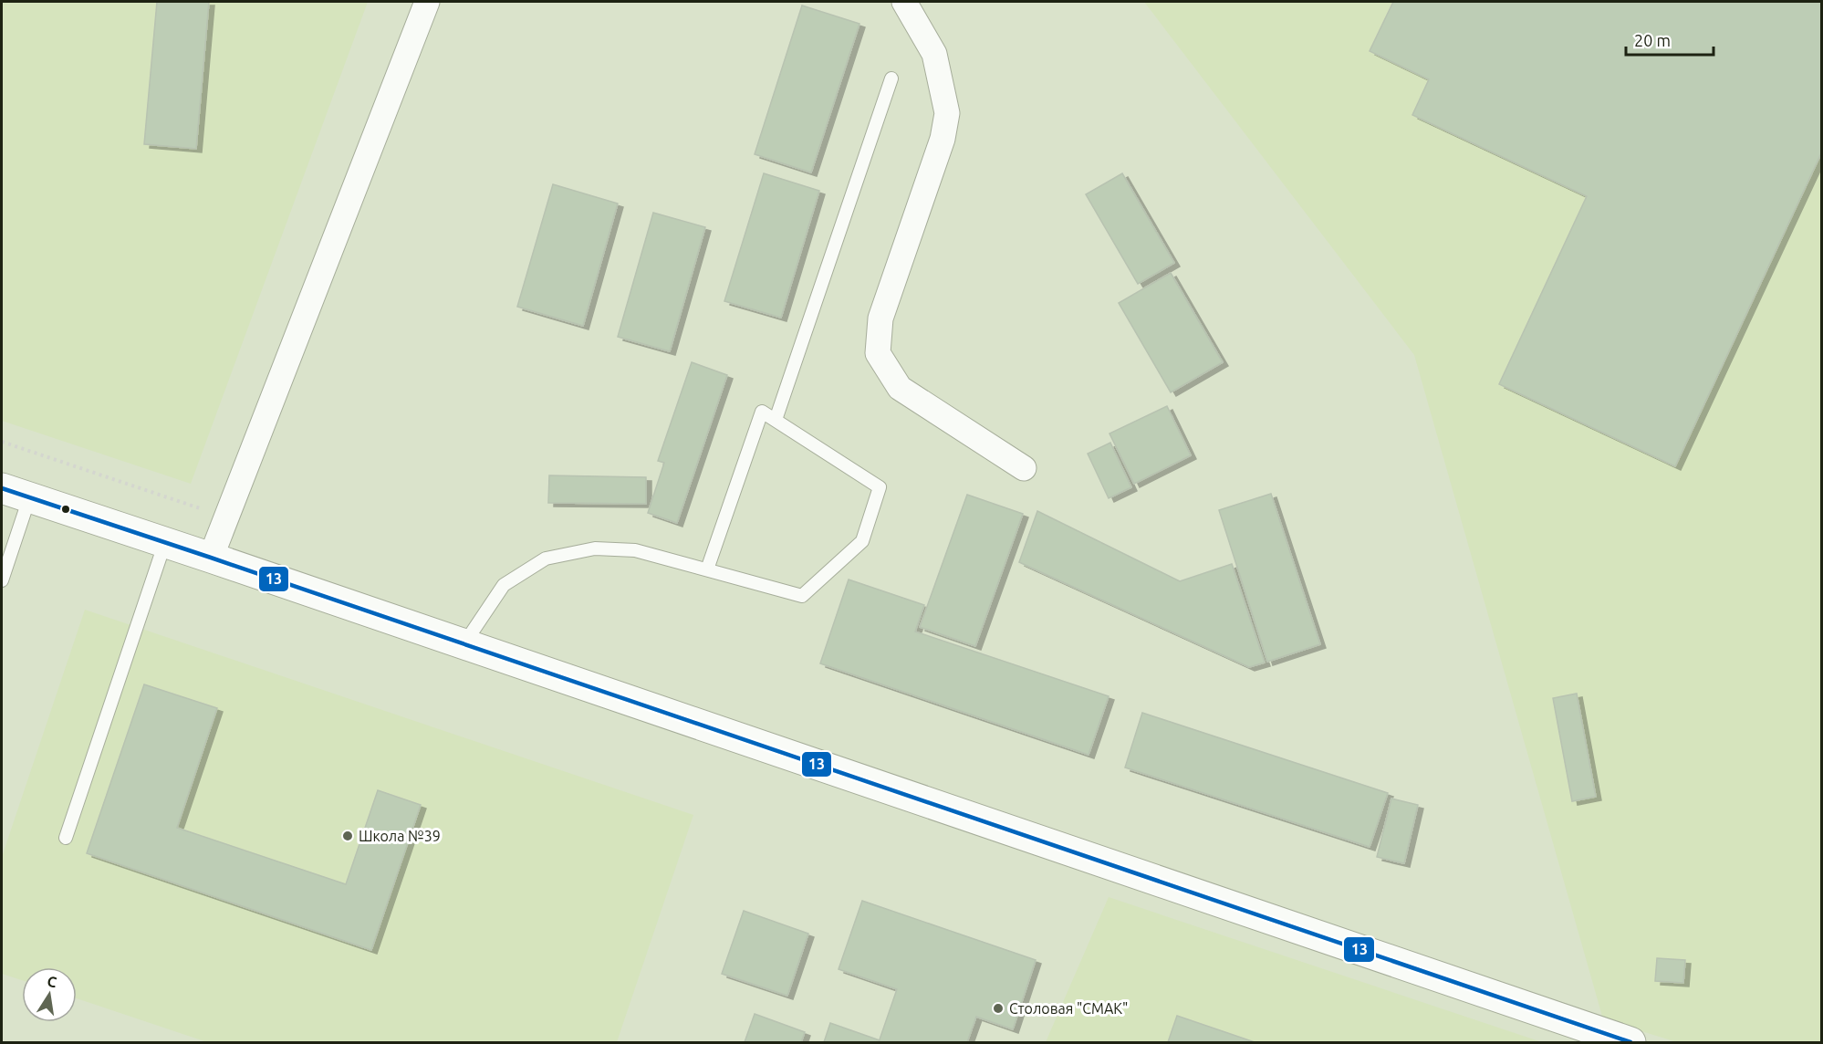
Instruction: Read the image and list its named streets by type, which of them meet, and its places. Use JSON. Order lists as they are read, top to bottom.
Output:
{
  "places": ["Школа №39", "Столовая \"СМАК\""],
  "lines": ["transit line 13"],
  "scale_bar": "20 m",
  "north": "top"
}
